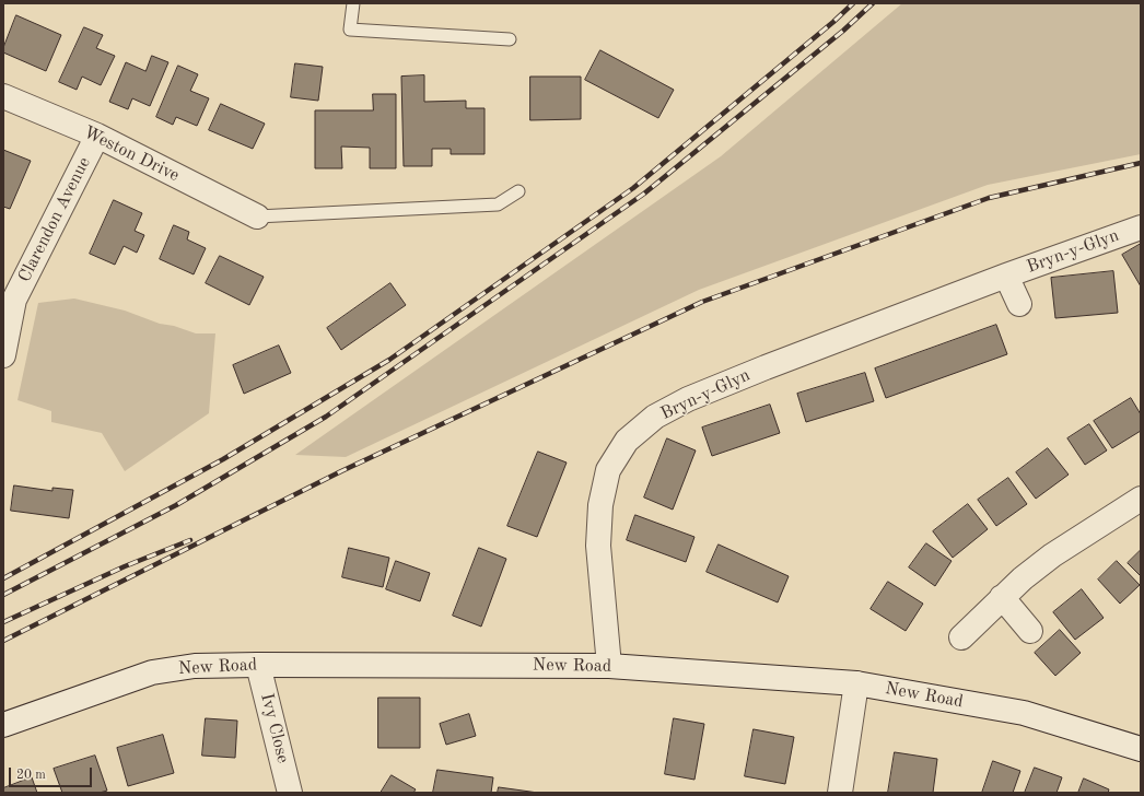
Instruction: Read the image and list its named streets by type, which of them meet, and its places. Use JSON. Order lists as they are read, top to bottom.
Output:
{
  "streets": {
    "street": [
      "Weston Drive",
      "Clarendon Avenue",
      "Bryn-y-Glyn",
      "New Road",
      "Ivy Close"
    ]
  },
  "crossings": [
    ["Weston Drive", "Clarendon Avenue"],
    ["Bryn-y-Glyn", "New Road"],
    ["New Road", "Ivy Close"]
  ],
  "scale_bar": "20 m"
}
